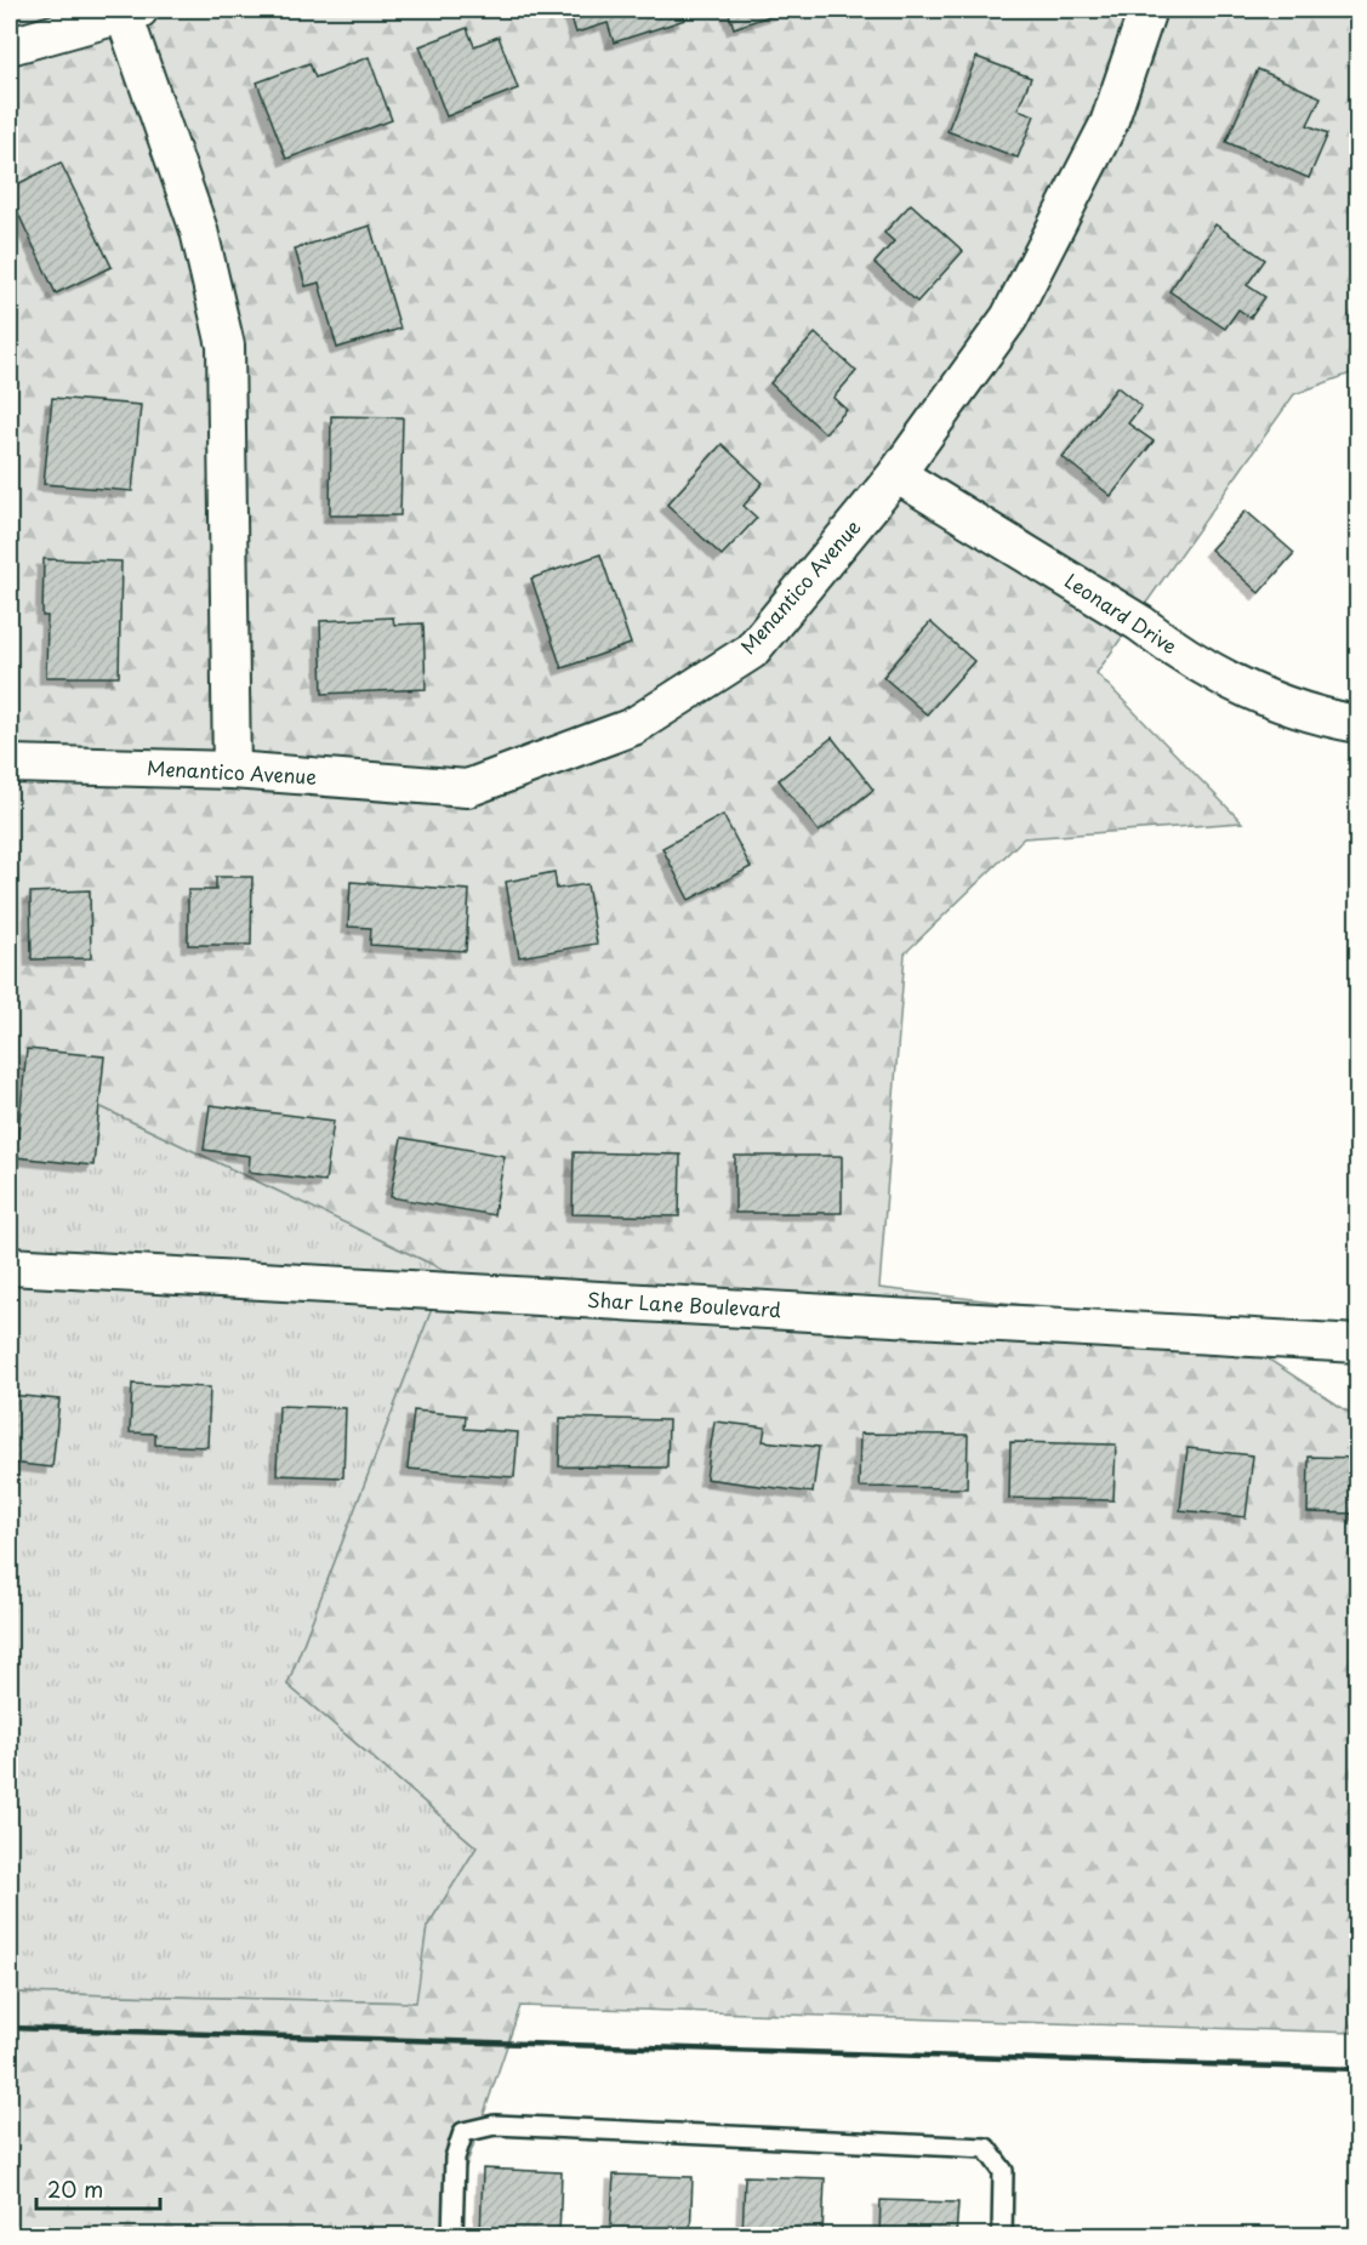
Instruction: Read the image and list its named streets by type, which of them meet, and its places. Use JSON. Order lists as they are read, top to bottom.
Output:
{
  "streets": {
    "street": ["Menantico Avenue", "Leonard Drive", "Shar Lane Boulevard"]
  },
  "crossings": [
    ["Menantico Avenue", "Leonard Drive"]
  ],
  "scale_bar": "20 m"
}
